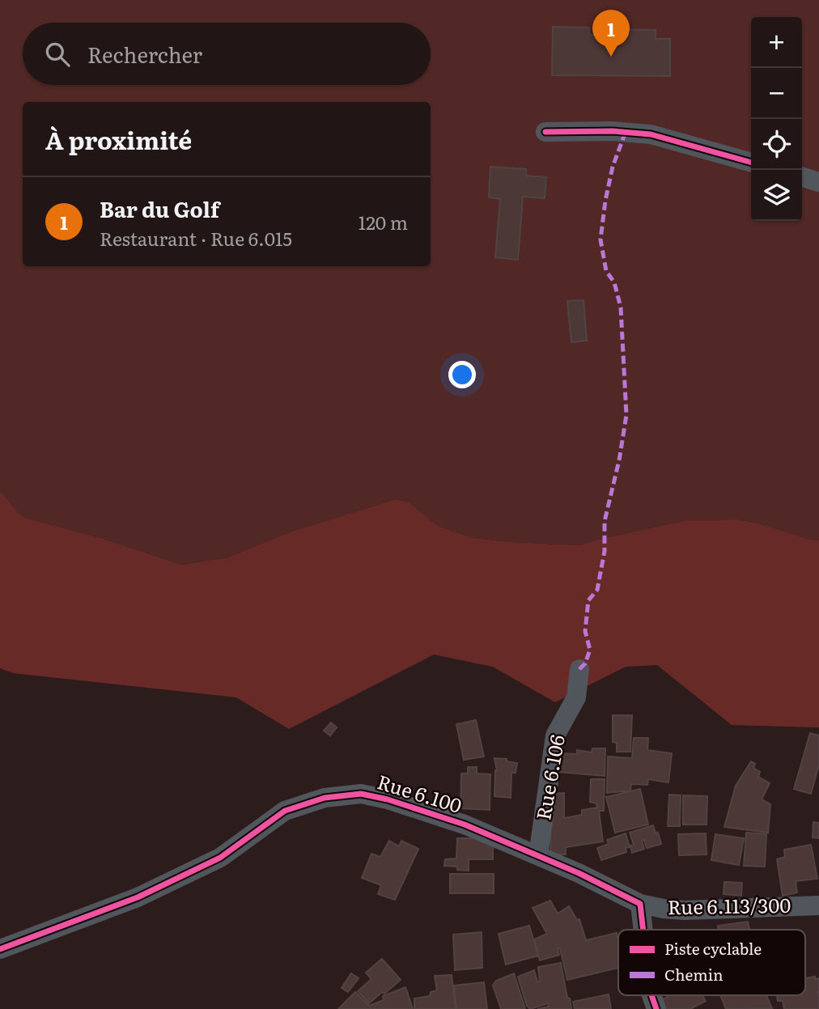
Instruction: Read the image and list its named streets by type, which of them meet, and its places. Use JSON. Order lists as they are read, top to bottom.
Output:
{
  "streets": {
    "street": ["Rue 6.106", "Rue 6.100", "Rue 6.113/300"]
  },
  "crossings": [
    ["Rue 6.106", "Rue 6.100"],
    ["Rue 6.100", "Rue 6.113/300"]
  ],
  "legend": ["Piste cyclable", "Chemin"],
  "page": {
    "pins": "1",
    "map_buttons": ["+", "−"],
    "search": "Rechercher",
    "heading": "À proximité",
    "list": [
      {
        "mark": "1",
        "name": "Bar du Golf",
        "note": "Restaurant · Rue 6.015",
        "value": "120 m"
      }
    ]
  }
}
